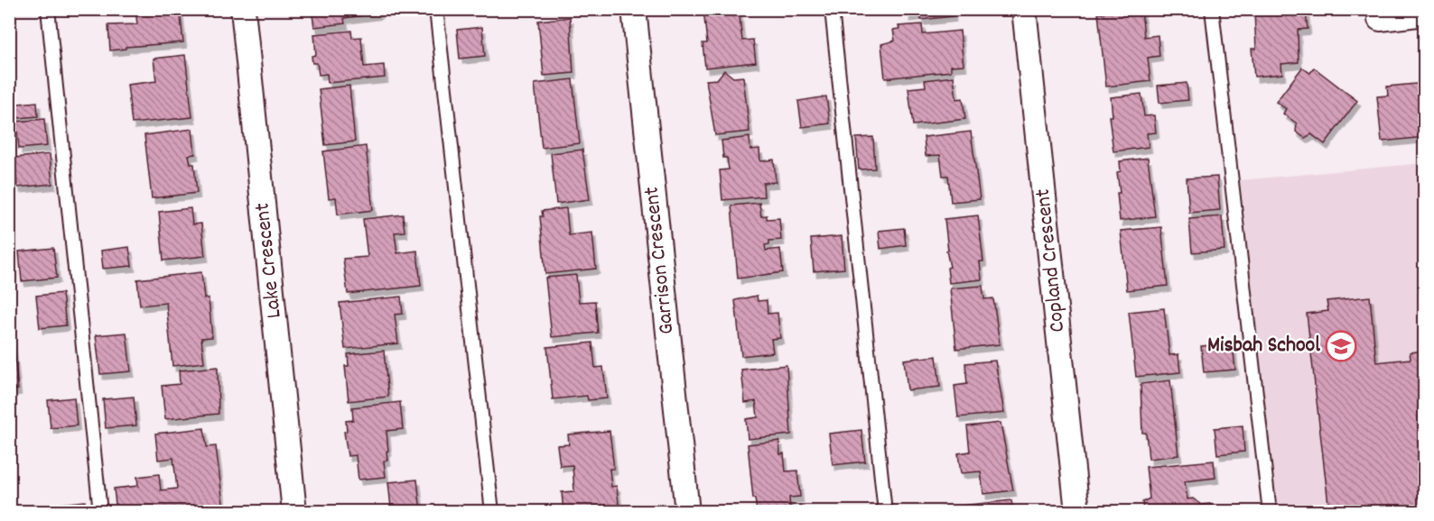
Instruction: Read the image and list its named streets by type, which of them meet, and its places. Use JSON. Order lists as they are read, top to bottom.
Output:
{
  "streets": {
    "street": ["Lake Crescent", "Garrison Crescent", "Copland Crescent"]
  },
  "places": {
    "school or university": ["Misbah School"]
  }
}
